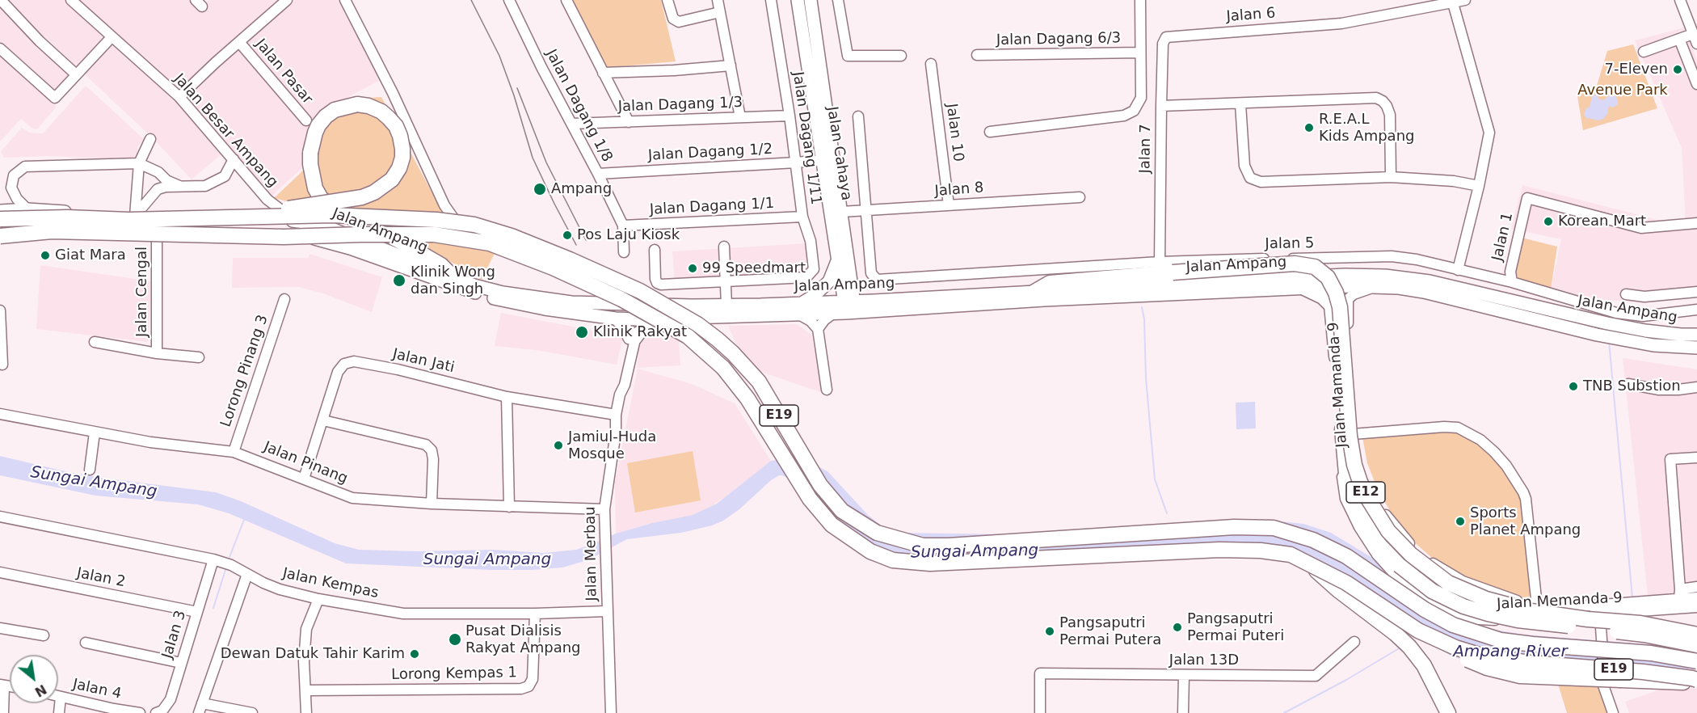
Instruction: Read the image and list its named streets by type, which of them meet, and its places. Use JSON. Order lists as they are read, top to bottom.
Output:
{
  "streets": {
    "highway": ["E19", "E12"],
    "main road": ["Jalan Cahaya", "Jalan Ampang"],
    "street": [
      "Jalan 6",
      "Jalan Dagang 6/3",
      "Jalan Pasar",
      "Jalan Dagang 1/3",
      "Jalan Dagang 1/8",
      "Jalan Besar Ampang",
      "Jalan 10",
      "Jalan Dagang 1/11",
      "Jalan 7",
      "Jalan Dagang 1/2",
      "Jalan 8",
      "Jalan Dagang 1/1",
      "Jalan 1",
      "Jalan 5",
      "Jalan Cengal",
      "Jalan Jati",
      "Lorong Pinang 3",
      "Jalan Mamanda 9",
      "Jalan Pinang",
      "Jalan Merbau",
      "Jalan 2",
      "Jalan Kempas",
      "Jalan Memanda 9",
      "Jalan 3",
      "Jalan 13D",
      "Lorong Kempas 1",
      "Jalan 4"
    ]
  },
  "crossings": [
    ["Jalan 6", "Jalan 7"],
    ["Jalan Dagang 1/3", "Jalan Dagang 1/8"],
    ["Jalan Dagang 1/3", "Jalan Dagang 1/11"],
    ["Jalan Dagang 1/8", "Jalan Dagang 1/2"],
    ["Jalan Dagang 1/8", "Jalan Dagang 1/1"],
    ["Jalan Besar Ampang", "Jalan Ampang"],
    ["Jalan 10", "Jalan 8"],
    ["Jalan Dagang 1/11", "Jalan Dagang 1/2"],
    ["Jalan Dagang 1/11", "Jalan Dagang 1/1"],
    ["Jalan 7", "Jalan 5"],
    ["Jalan Dagang 1/2", "Jalan Cahaya"],
    ["Jalan Cahaya", "Jalan 8"],
    ["Jalan Cahaya", "Jalan Ampang"],
    ["Jalan 8", "Jalan 5"],
    ["Jalan Ampang", "Jalan Cengal"],
    ["Jalan Ampang", "E12"],
    ["Jalan Ampang", "Jalan Merbau"],
    ["Jalan 1", "Jalan 5"],
    ["Jalan Jati", "Jalan Pinang"],
    ["Jalan Jati", "Jalan Merbau"],
    ["Lorong Pinang 3", "Jalan Pinang"],
    ["Jalan Mamanda 9", "E12"],
    ["Jalan Mamanda 9", "Jalan Memanda 9"],
    ["Jalan Pinang", "Jalan Merbau"],
    ["E12", "Jalan Memanda 9"],
    ["Jalan Merbau", "Jalan Kempas"],
    ["Jalan 2", "Jalan 3"],
    ["Jalan Kempas", "Jalan 3"],
    ["Jalan Kempas", "Lorong Kempas 1"]
  ],
  "water": ["Sungai Ampang", "Ampang River"],
  "parks": ["Avenue Park"],
  "places": [
    "7-Eleven",
    "R.E.A.L Kids Ampang",
    "Ampang",
    "Korean Mart",
    "Pos Laju Kiosk",
    "Giat Mara",
    "99 Speedmart",
    "Klinik Wong dan Singh",
    "Klinik Rakyat",
    "TNB Substion",
    "Jamiul-Huda Mosque",
    "Sports Planet Ampang",
    "Pangsaputri Permai Puteri",
    "Pangsaputri Permai Putera",
    "Pusat Dialisis Rakyat Ampang",
    "Dewan Datuk Tahir Karim"
  ],
  "north": "bottom right"
}
